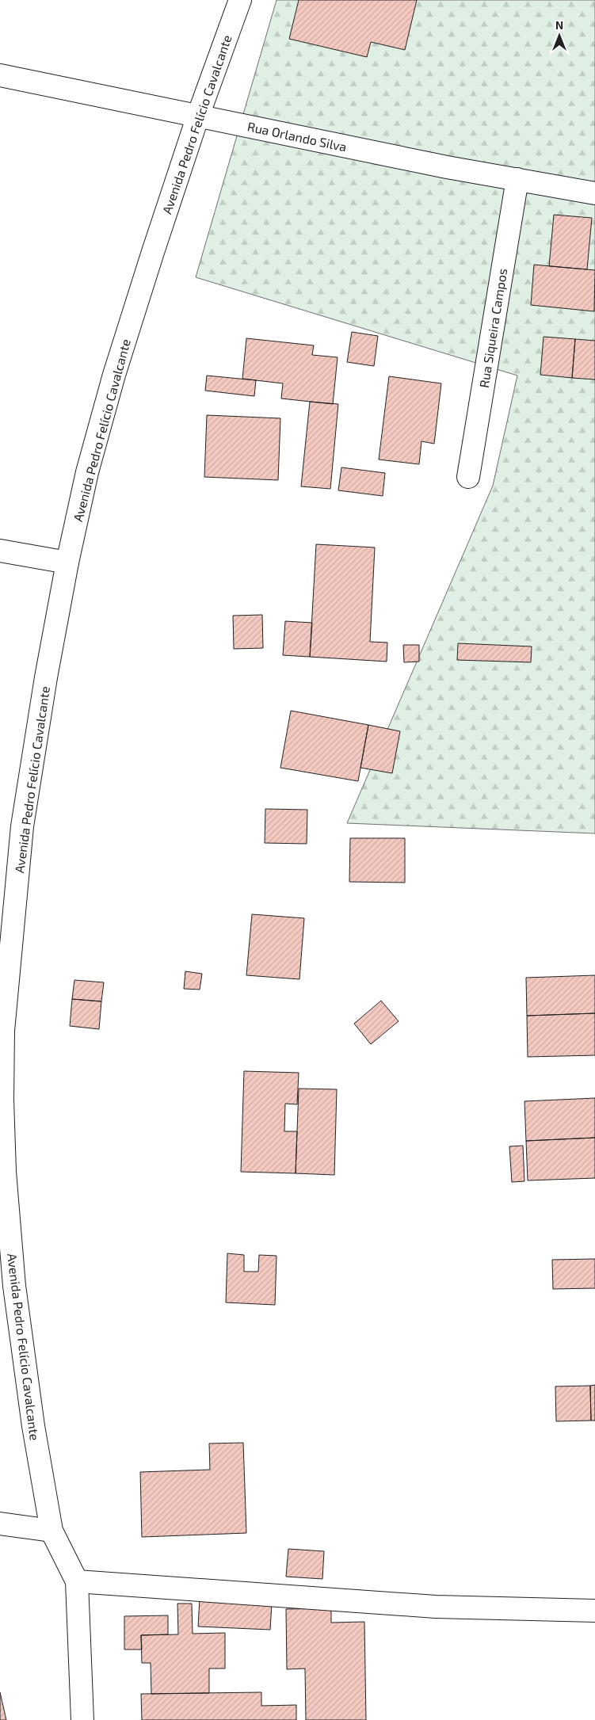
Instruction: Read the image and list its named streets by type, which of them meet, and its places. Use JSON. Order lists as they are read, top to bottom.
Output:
{
  "streets": {
    "street": ["Avenida Pedro Felício Cavalcante", "Rua Orlando Silva", "Rua Siqueira Campos"]
  },
  "crossings": [
    ["Avenida Pedro Felício Cavalcante", "Rua Orlando Silva"],
    ["Rua Orlando Silva", "Rua Siqueira Campos"]
  ],
  "north": "top"
}
